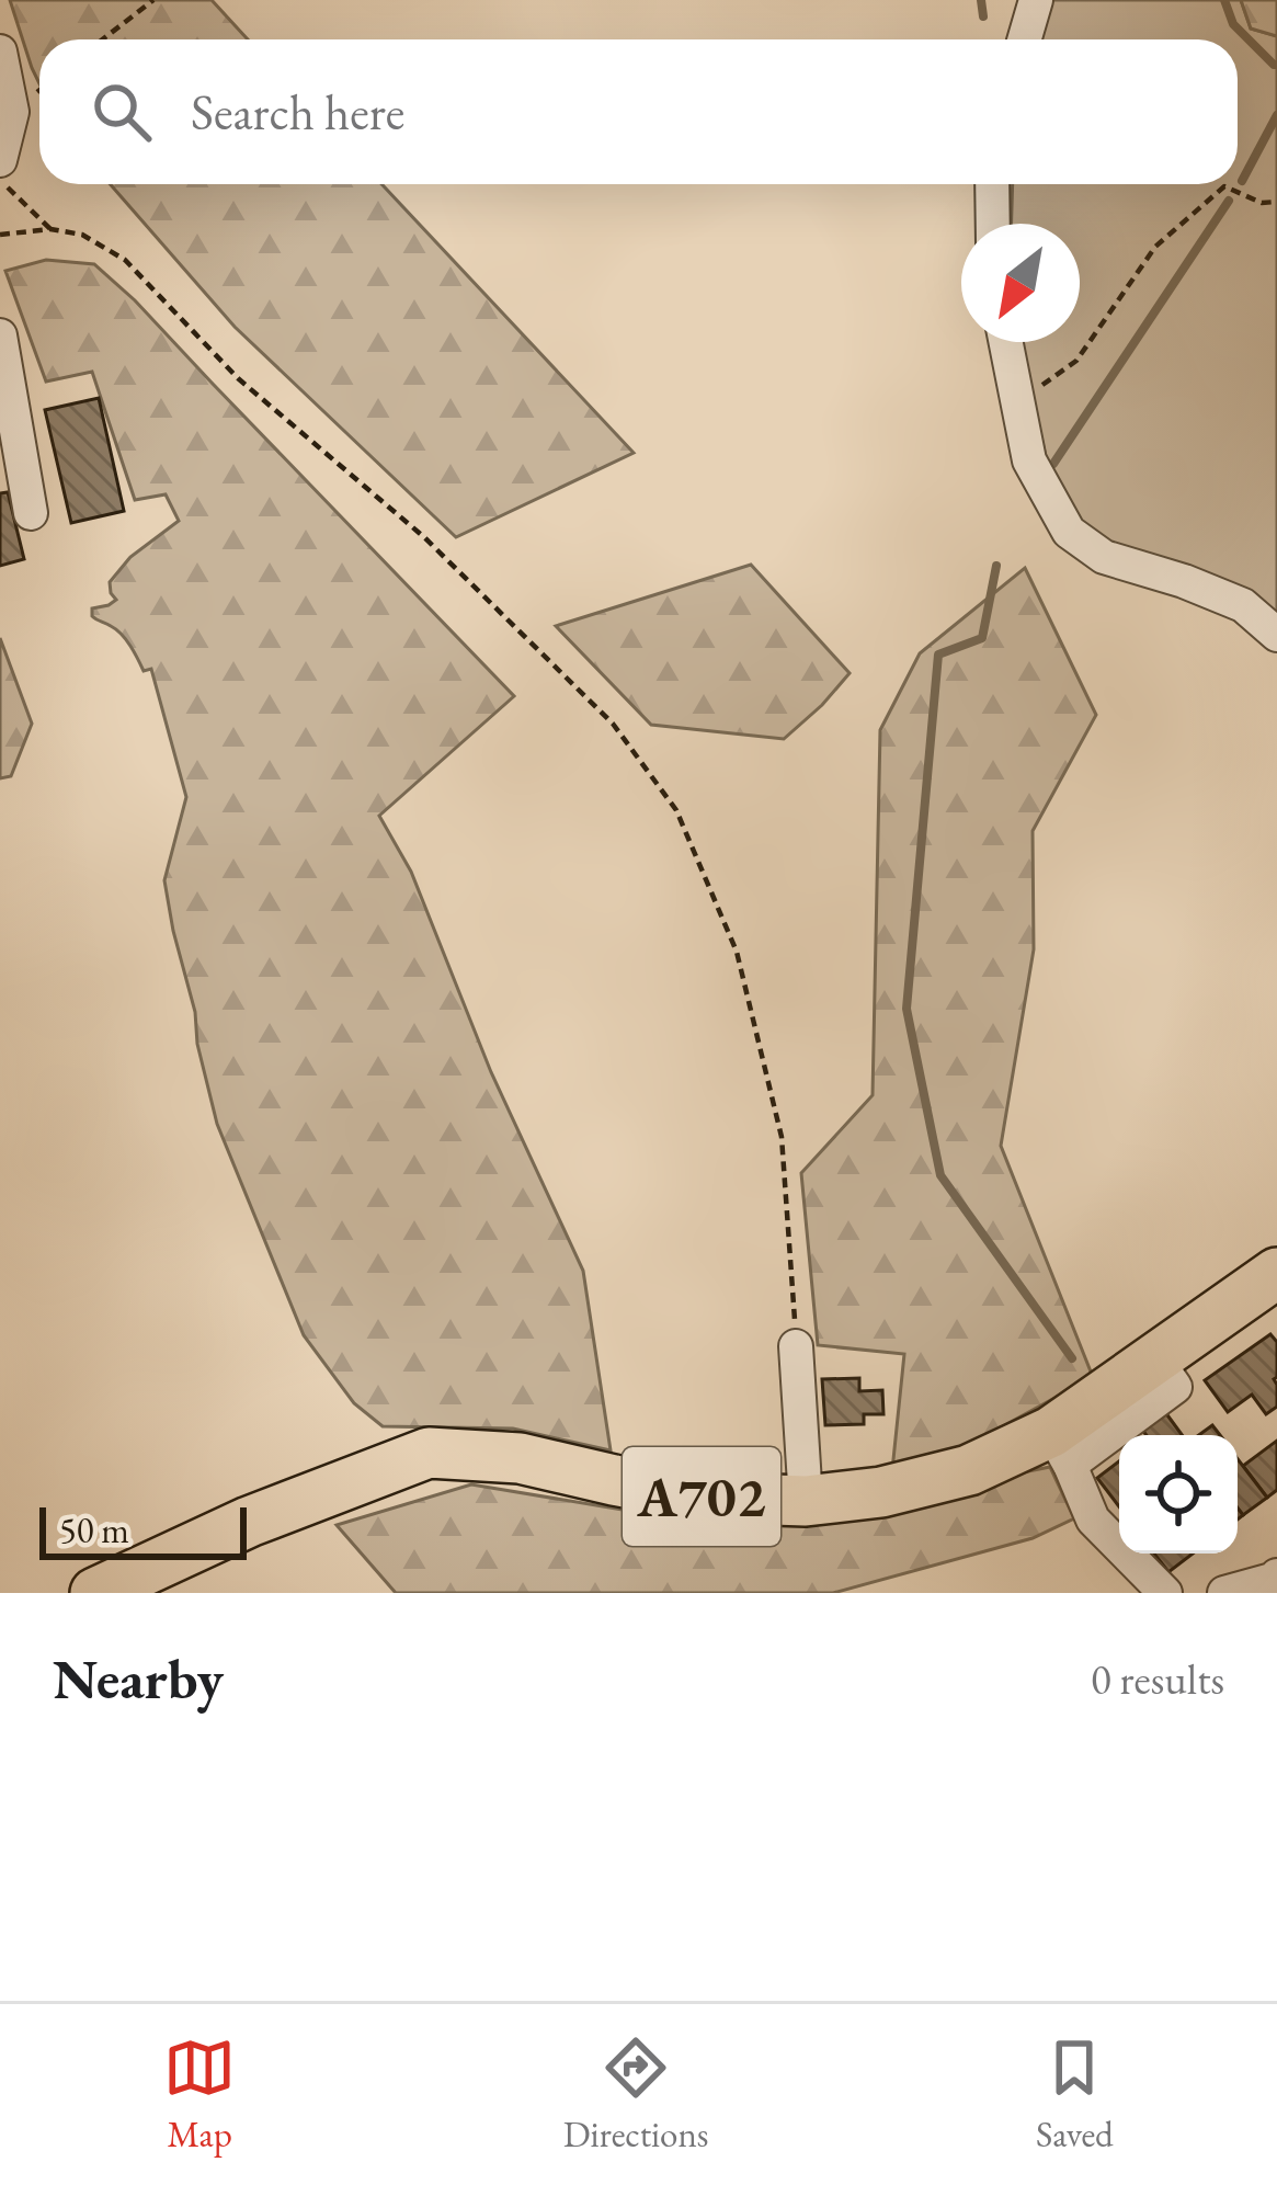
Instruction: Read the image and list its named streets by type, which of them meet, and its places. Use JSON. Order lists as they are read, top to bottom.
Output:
{
  "streets": {
    "highway": ["A702"]
  },
  "scale_bar": "50 m",
  "north": "bottom left",
  "page": {
    "search": "Search here",
    "scale": "50 m",
    "heading": ["Nearby", "0 results"],
    "nav": ["Map", "Directions", "Saved"]
  }
}
